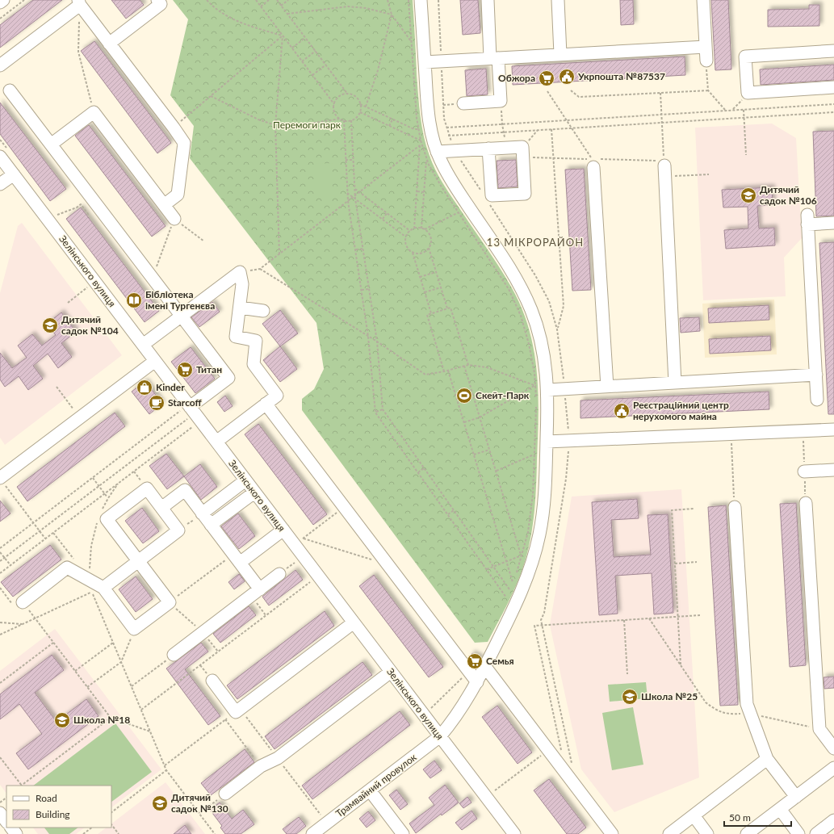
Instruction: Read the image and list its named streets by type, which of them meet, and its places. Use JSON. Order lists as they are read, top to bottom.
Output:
{
  "streets": {
    "street": ["Зелінського вулиця", "Трамвайний провулок"]
  },
  "crossings": [
    ["Зелінського вулиця", "Трамвайний провулок"]
  ],
  "districts": ["13 МІКРОРАЙОН"],
  "parks": ["Перемоги парк"],
  "places": {
    "public building": ["Укрпошта №87537", "Реєстраційний центр нерухомого майна"],
    "supermarket": ["Обжора", "Титан", "Семья"],
    "school or university": [
      "Дитячий садок №106",
      "Дитячий садок №104",
      "Школа №25",
      "Школа №18",
      "Дитячий садок №130"
    ],
    "library": ["Бібліотека імені Тургенєва"],
    "shop": ["Kinder"],
    "sports": ["Скейт-Парк"],
    "cafe": ["Starcoff"]
  },
  "legend": ["Road", "Building"],
  "scale_bar": "50 m"
}
